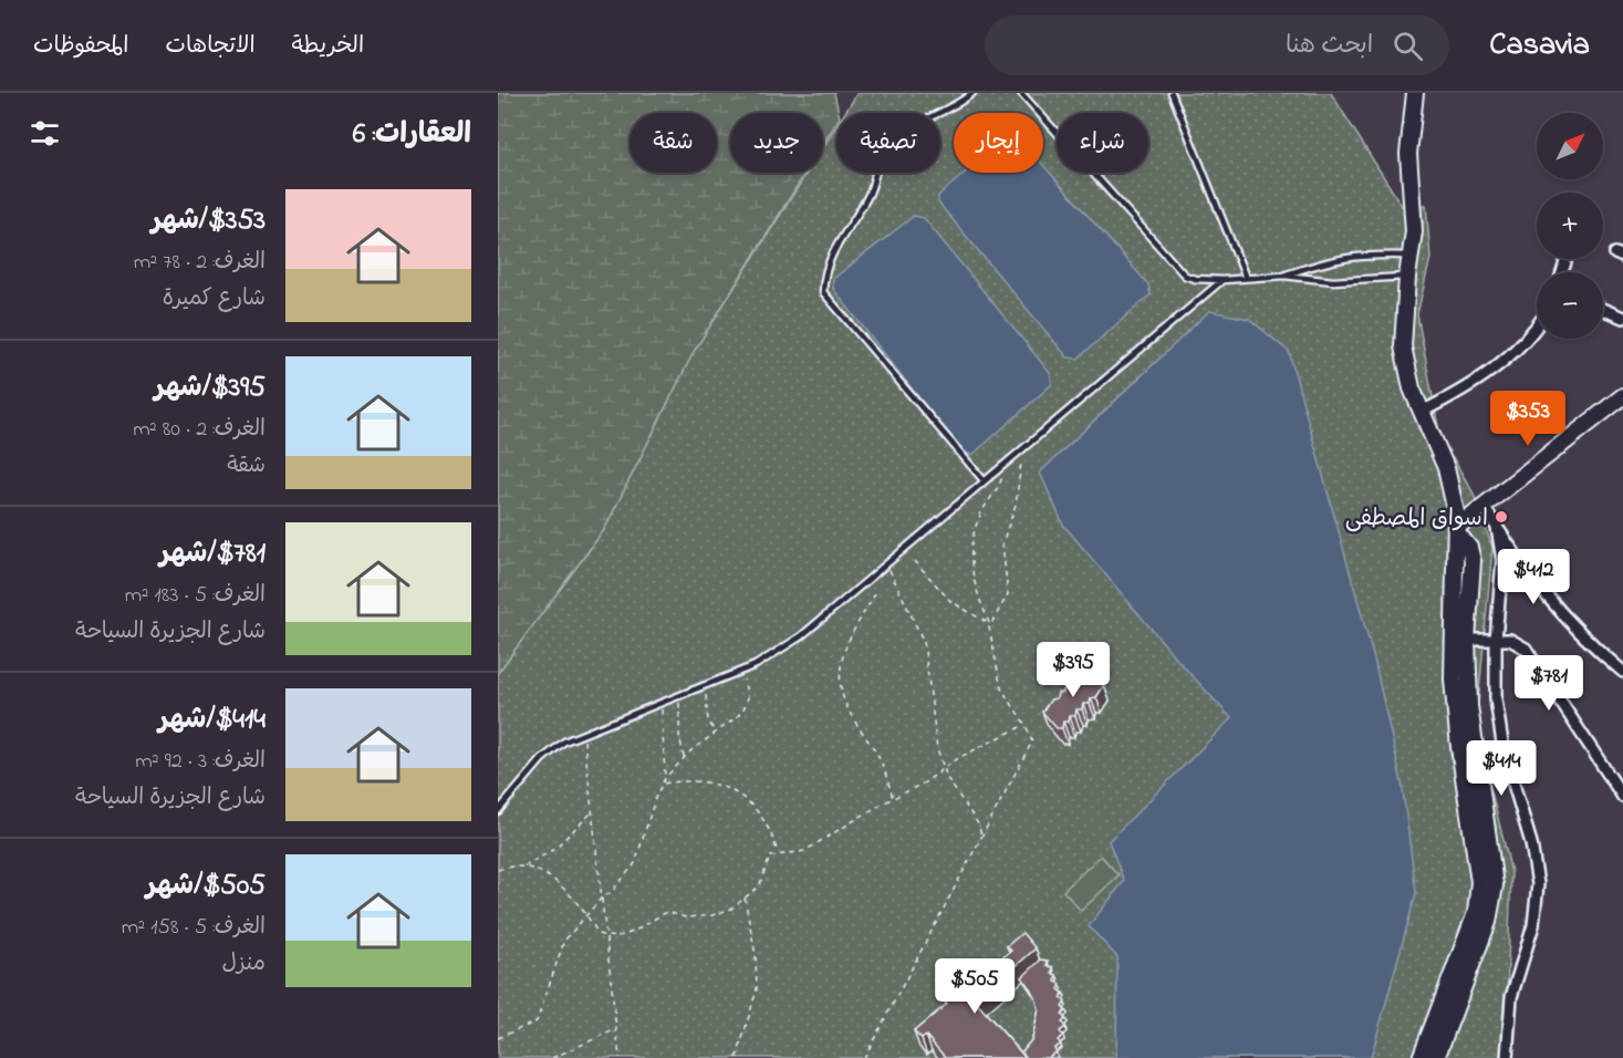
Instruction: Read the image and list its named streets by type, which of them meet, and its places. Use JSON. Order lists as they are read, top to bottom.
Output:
{
  "places": ["اسواق المصطفى"],
  "north": "top right",
  "page": {
    "header": "Casavia",
    "search": "ابحث هنا",
    "nav": ["الخريطة", "الاتجاهات", "المحفوظات"],
    "heading": "العقارات: 6",
    "map_buttons": ["+", "−"],
    "chip": [
      "شراء",
      "إيجار",
      "تصفية",
      "جديد",
      "شقة"
    ],
    "list": [
      {
        "name": "$353/شهر",
        "note": "الغرف: 2 · 78 m² · شارع كميرة"
      },
      {
        "name": "$395/شهر",
        "note": "الغرف: 2 · 80 m² · شقة"
      },
      {
        "name": "$781/شهر",
        "note": "الغرف: 5 · 183 m² · شارع الجزيرة السياحة"
      },
      {
        "name": "$414/شهر",
        "note": "الغرف: 3 · 92 m² · شارع الجزيرة السياحة"
      },
      {
        "name": "$505/شهر",
        "note": "الغرف: 5 · 158 m² · منزل"
      }
    ],
    "price": [
      "$353",
      "$412",
      "$395",
      "$781",
      "$414",
      "$505"
    ]
  }
}
